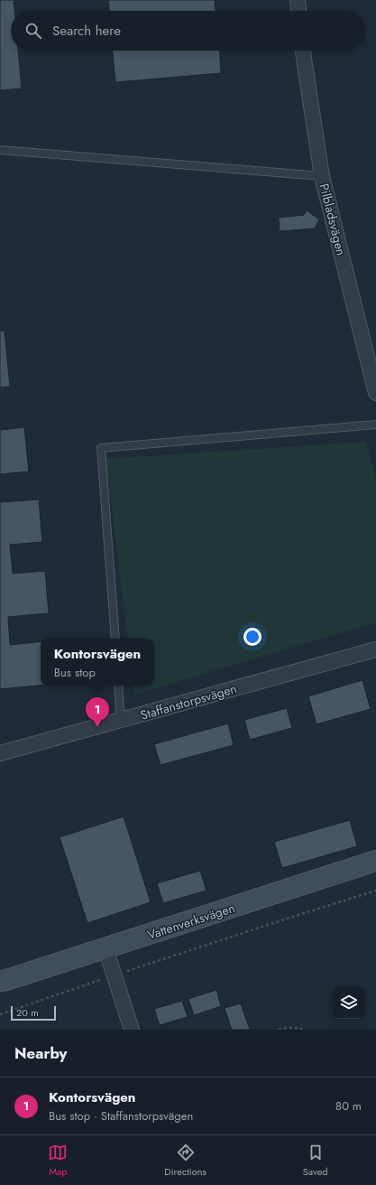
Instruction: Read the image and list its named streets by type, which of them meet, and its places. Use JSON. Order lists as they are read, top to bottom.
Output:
{
  "streets": {
    "street": ["Pilbladsvägen", "Staffanstorpsvägen", "Vattenverksvägen"]
  },
  "scale_bar": "20 m",
  "page": {
    "search": "Search here",
    "popup": ["Kontorsvägen", "Bus stop"],
    "pins": "1",
    "scale": "20 m",
    "heading": "Nearby",
    "list": [
      {
        "mark": "1",
        "name": "Kontorsvägen",
        "note": "Bus stop · Staffanstorpsvägen",
        "value": "80 m"
      }
    ],
    "nav": ["Map", "Directions", "Saved"]
  }
}
